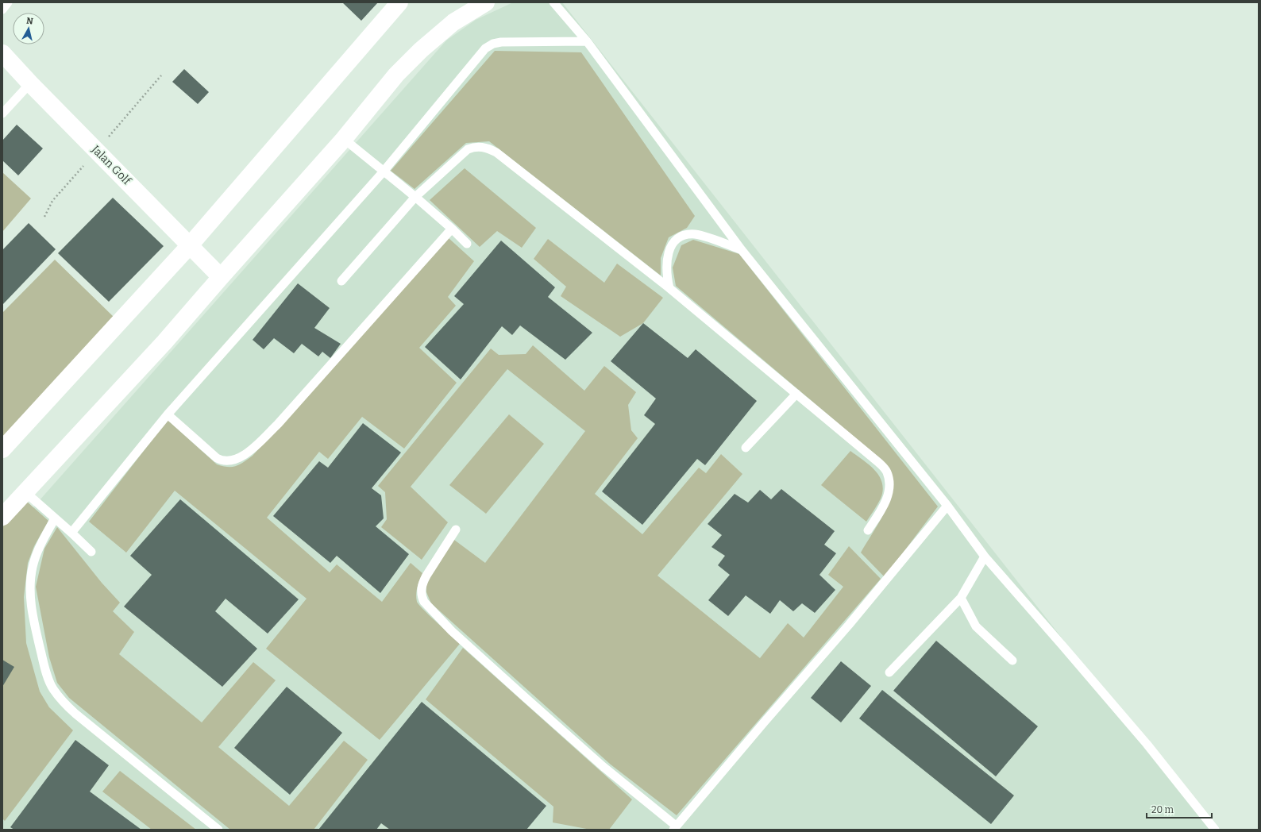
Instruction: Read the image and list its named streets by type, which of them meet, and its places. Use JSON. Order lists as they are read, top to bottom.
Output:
{
  "streets": {
    "street": ["Jalan Golf"]
  },
  "scale_bar": "20 m",
  "north": "top"
}
